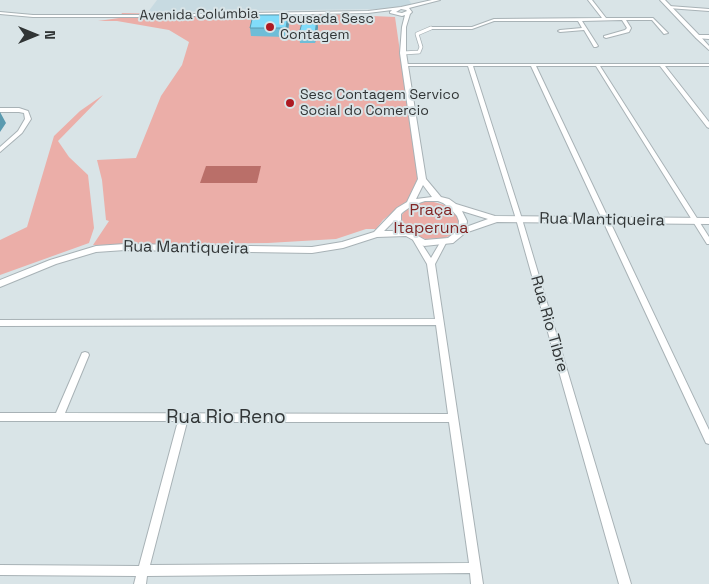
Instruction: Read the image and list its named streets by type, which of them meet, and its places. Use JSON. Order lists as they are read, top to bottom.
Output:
{
  "streets": {
    "street": [
      "Avenida Colúmbia",
      "Rua Mantiqueira",
      "Rua Rio Tibre",
      "Rua Rio Reno"
    ]
  },
  "crossings": [
    ["Rua Mantiqueira", "Rua Rio Tibre"]
  ],
  "parks": ["Praça Itaperuna"],
  "places": ["Pousada Sesc Contagem", "Sesc Contagem Servico Social do Comercio"],
  "north": "right"
}
